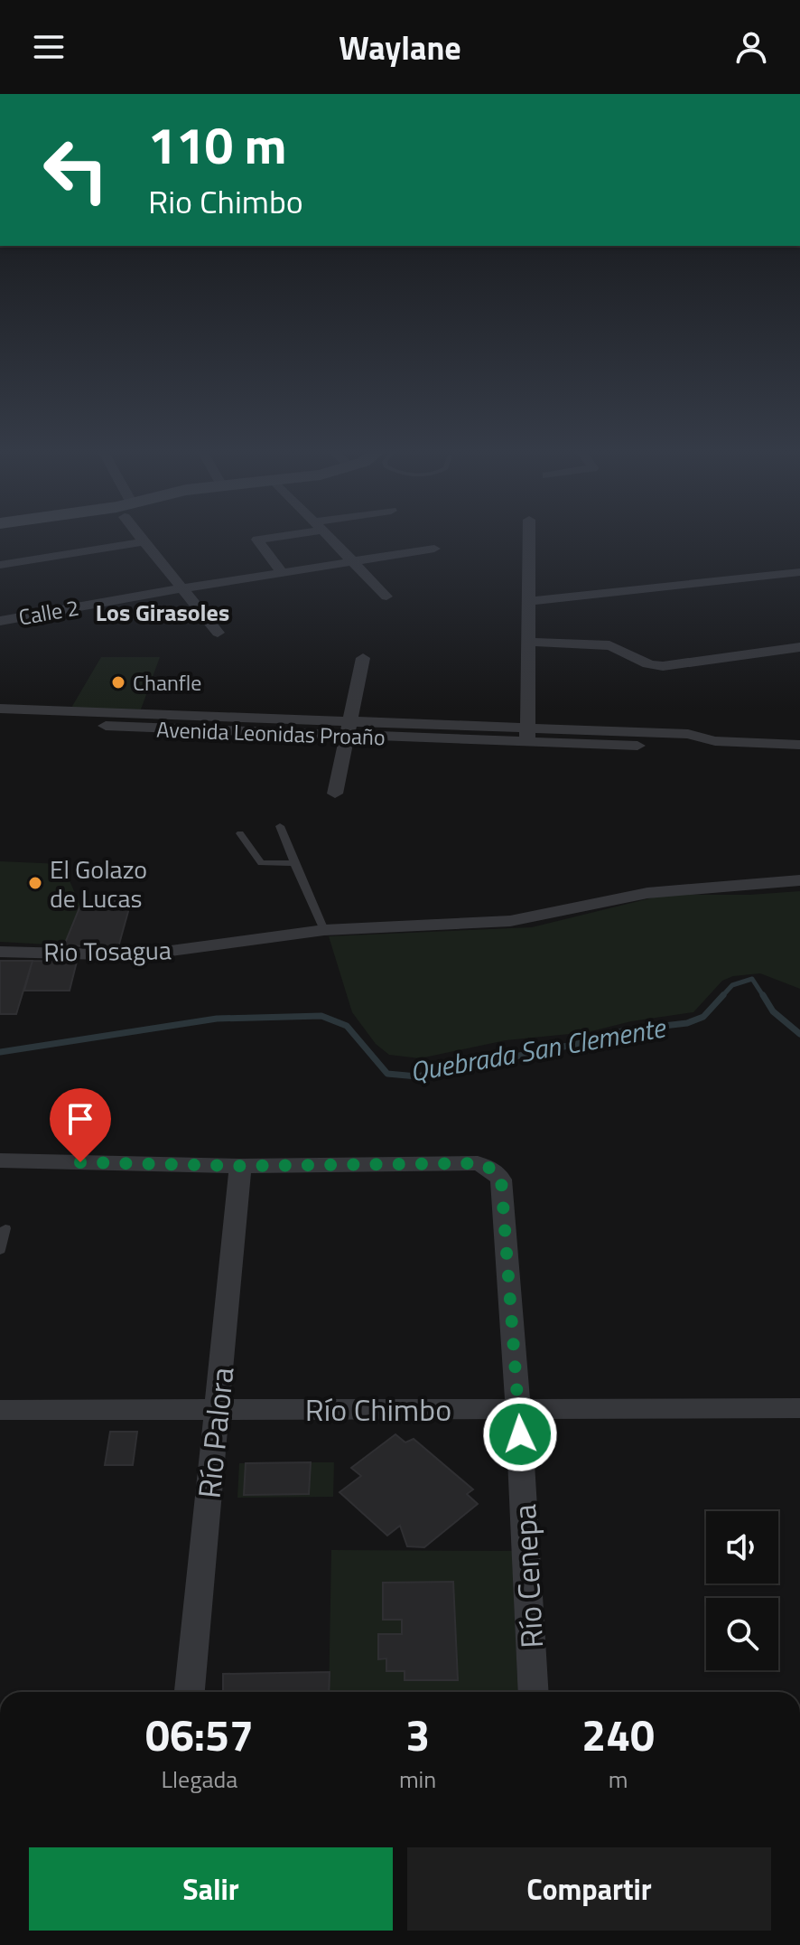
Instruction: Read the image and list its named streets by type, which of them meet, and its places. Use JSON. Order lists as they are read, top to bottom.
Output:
{
  "streets": {
    "street": [
      "Calle 2",
      "Avenida Leonidas Proaño",
      "Rio Tosagua",
      "Río Chimbo",
      "Río Palora",
      "Río Cenepa"
    ]
  },
  "crossings": [
    ["Río Chimbo", "Río Palora"],
    ["Río Chimbo", "Río Cenepa"],
    ["Río Palora", "Río Cenepa"]
  ],
  "districts": ["Los Girasoles"],
  "water": ["Quebrada San Clemente"],
  "places": ["Chanfle", "El Golazo de Lucas"],
  "page": {
    "header": "Waylane",
    "turn": ["110 m", "Rio Chimbo"],
    "eta": [
      "06:57",
      "Llegada",
      "3",
      "min",
      "240",
      "m"
    ],
    "buttons": ["Salir", "Compartir"]
  }
}
